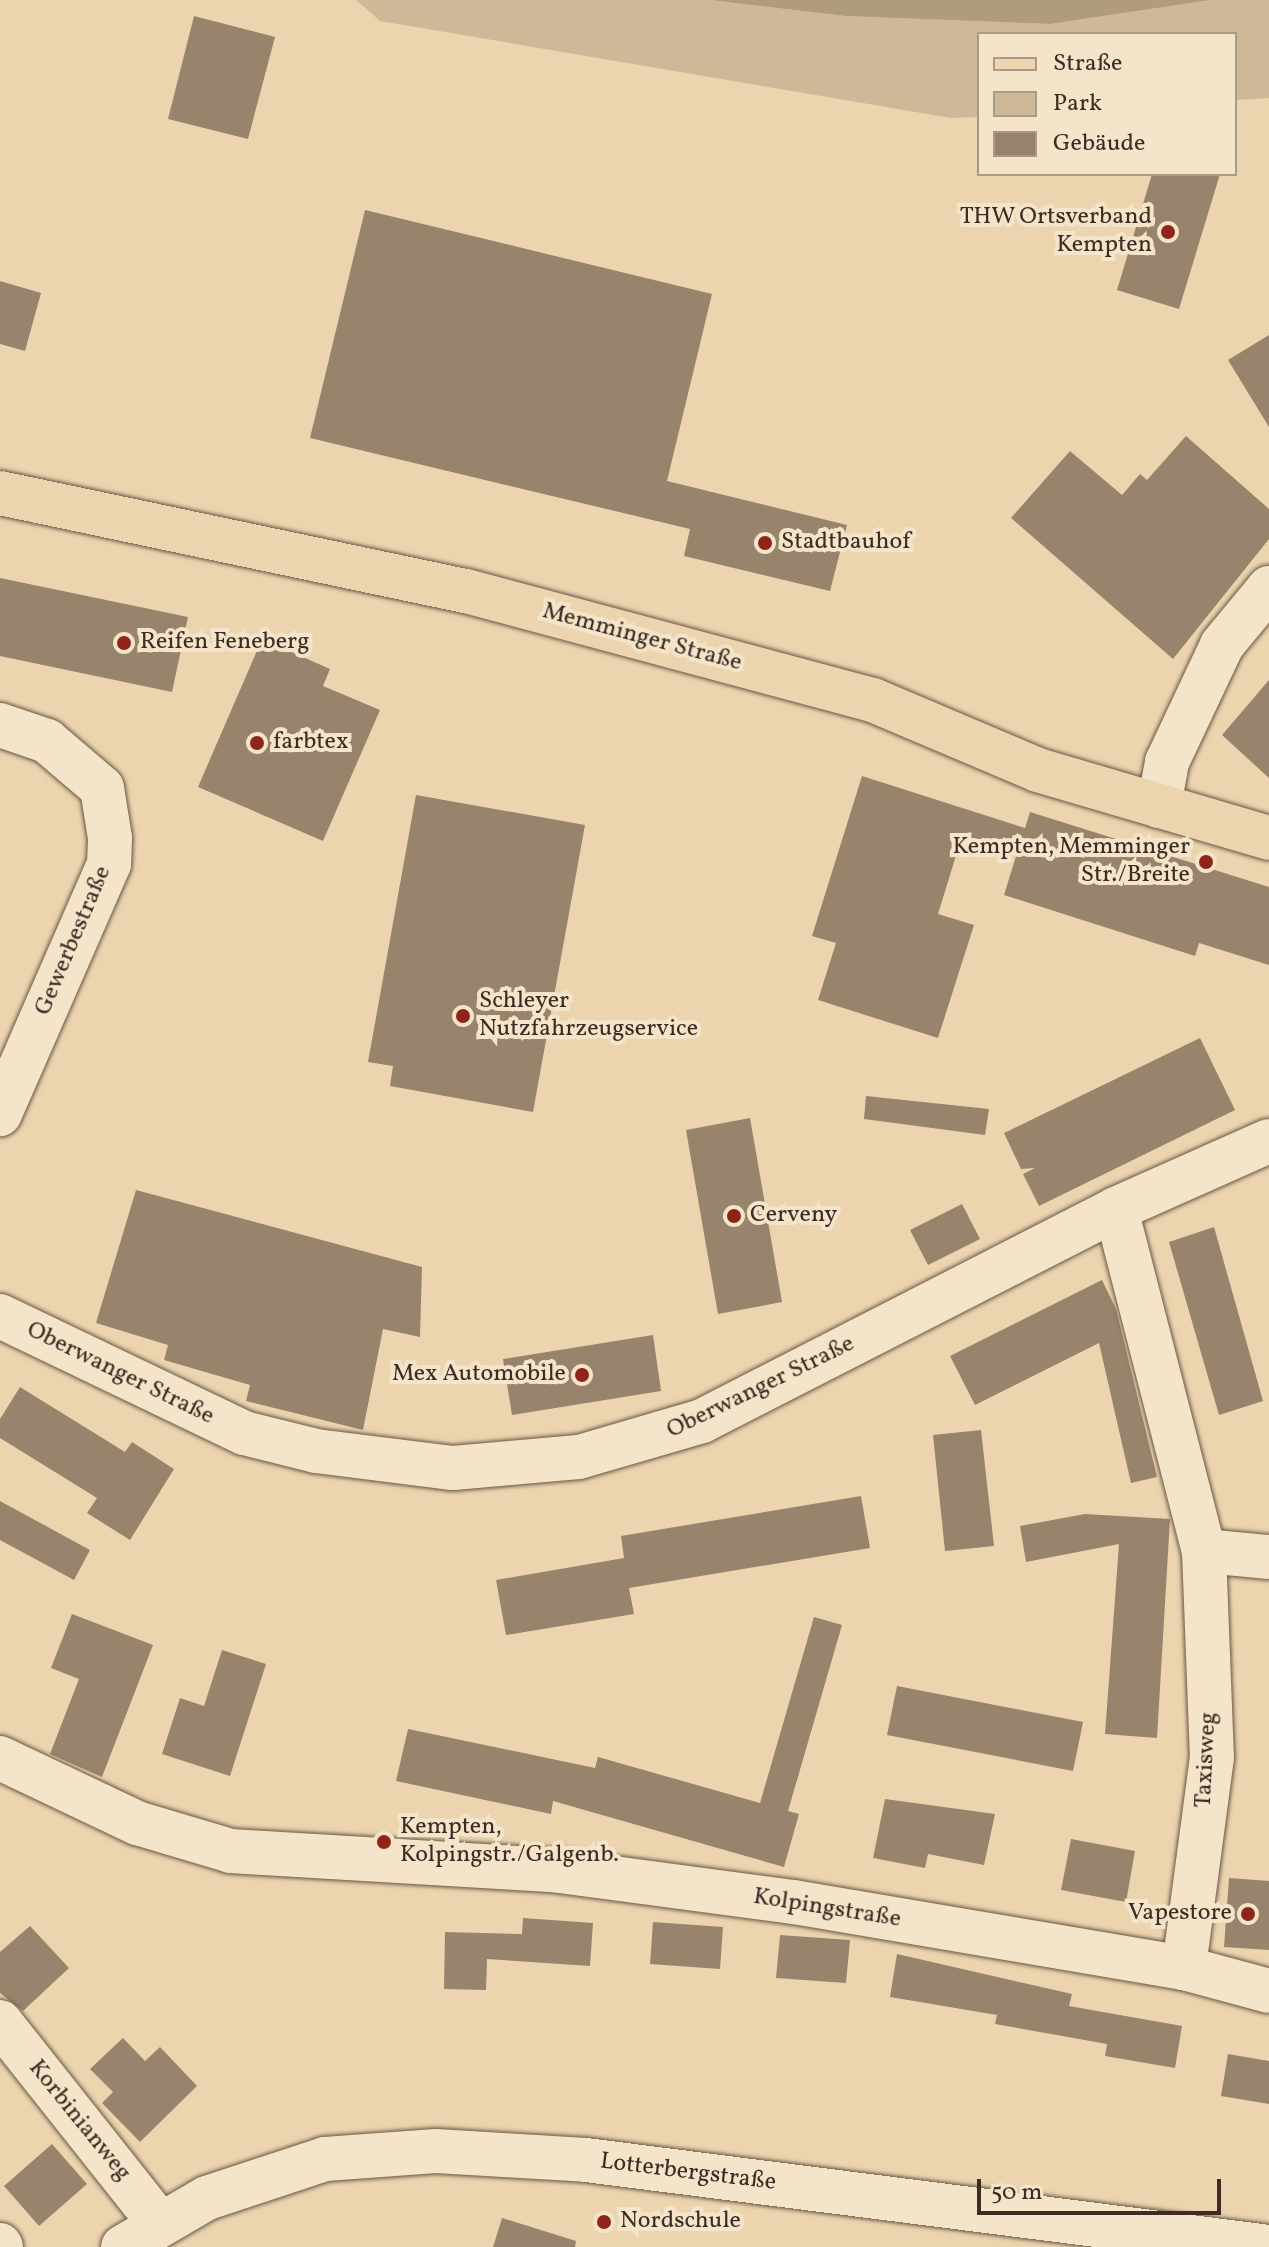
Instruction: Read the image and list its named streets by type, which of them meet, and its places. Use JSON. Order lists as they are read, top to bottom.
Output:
{
  "streets": {
    "main road": ["Memminger Straße"],
    "street": [
      "Gewerbestraße",
      "Oberwanger Straße",
      "Taxisweg",
      "Kolpingstraße",
      "Korbinianweg",
      "Lotterbergstraße"
    ]
  },
  "crossings": [
    ["Oberwanger Straße", "Taxisweg"],
    ["Taxisweg", "Kolpingstraße"],
    ["Korbinianweg", "Lotterbergstraße"]
  ],
  "places": [
    "THW Ortsverband Kempten",
    "Stadtbauhof",
    "Reifen Feneberg",
    "farbtex",
    "Kempten, Memminger Str./Breite",
    "Schleyer Nutzfahrzeugservice",
    "Cerveny",
    "Mex Automobile",
    "Kempten, Kolpingstr./Galgenb.",
    "Vapestore",
    "Nordschule"
  ],
  "legend": ["Straße", "Park", "Gebäude"],
  "scale_bar": "50 m"
}
